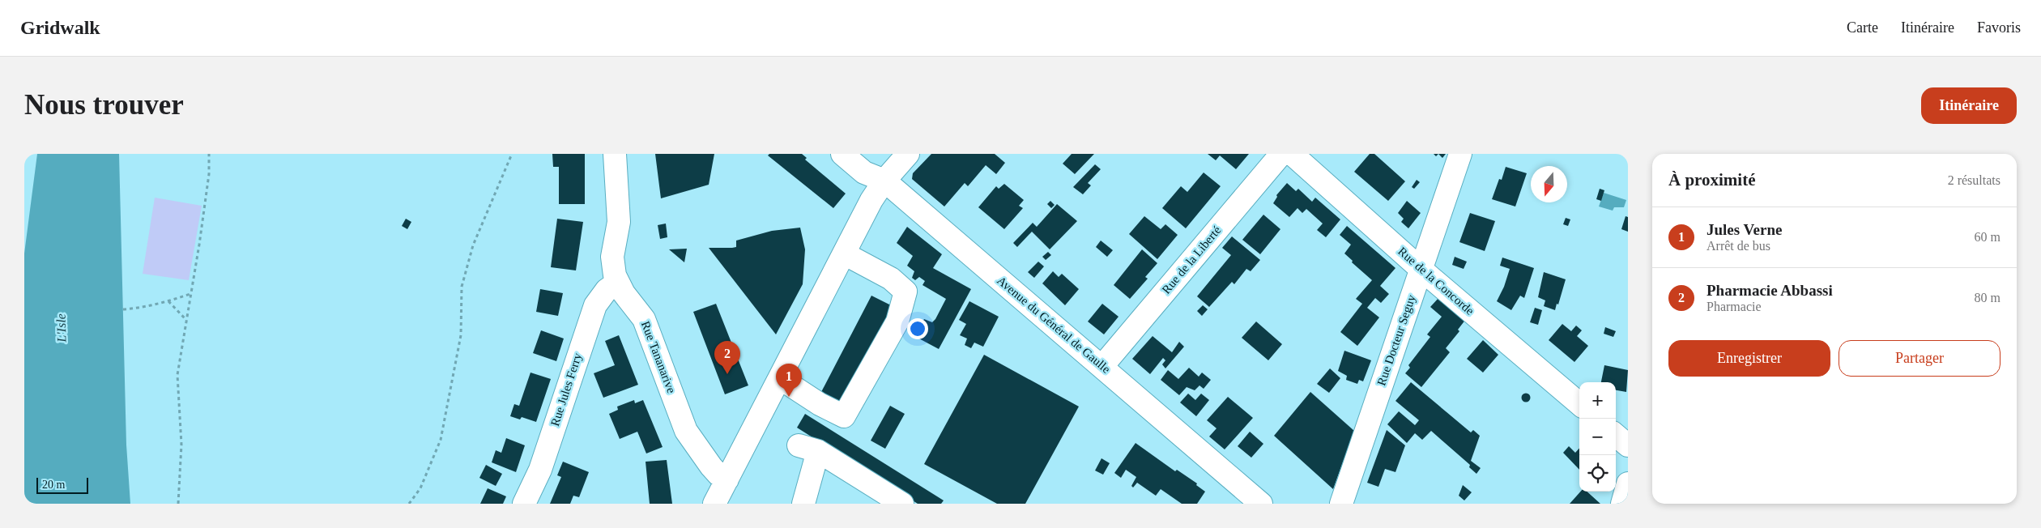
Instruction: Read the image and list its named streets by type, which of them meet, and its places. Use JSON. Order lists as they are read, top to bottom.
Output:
{
  "streets": {
    "street": [
      "Rue de la Liberté",
      "Rue de la Concorde",
      "Avenue du Général de Gaulle",
      "Rue Docteur Seguy",
      "Rue Tananarive",
      "Rue Jules Ferry"
    ]
  },
  "crossings": [
    ["Rue de la Liberté", "Avenue du Général de Gaulle"],
    ["Rue de la Concorde", "Rue Docteur Seguy"],
    ["Rue Tananarive", "Rue Jules Ferry"]
  ],
  "water": ["L'Isle"],
  "scale_bar": "20 m",
  "north": "bottom",
  "page": {
    "header": "Gridwalk",
    "nav": ["Carte", "Itinéraire", "Favoris"],
    "buttons": [
      "Itinéraire",
      ["Enregistrer", "Partager"]
    ],
    "title": "Nous trouver",
    "heading": ["À proximité", "2 résultats"],
    "list": [
      {
        "mark": "1",
        "name": "Jules Verne",
        "note": "Arrêt de bus",
        "value": "60 m"
      },
      {
        "mark": "2",
        "name": "Pharmacie Abbassi",
        "note": "Pharmacie",
        "value": "80 m"
      }
    ],
    "pins": ["2", "1"],
    "map_buttons": ["+", "−"],
    "scale": "20 m"
  }
}
